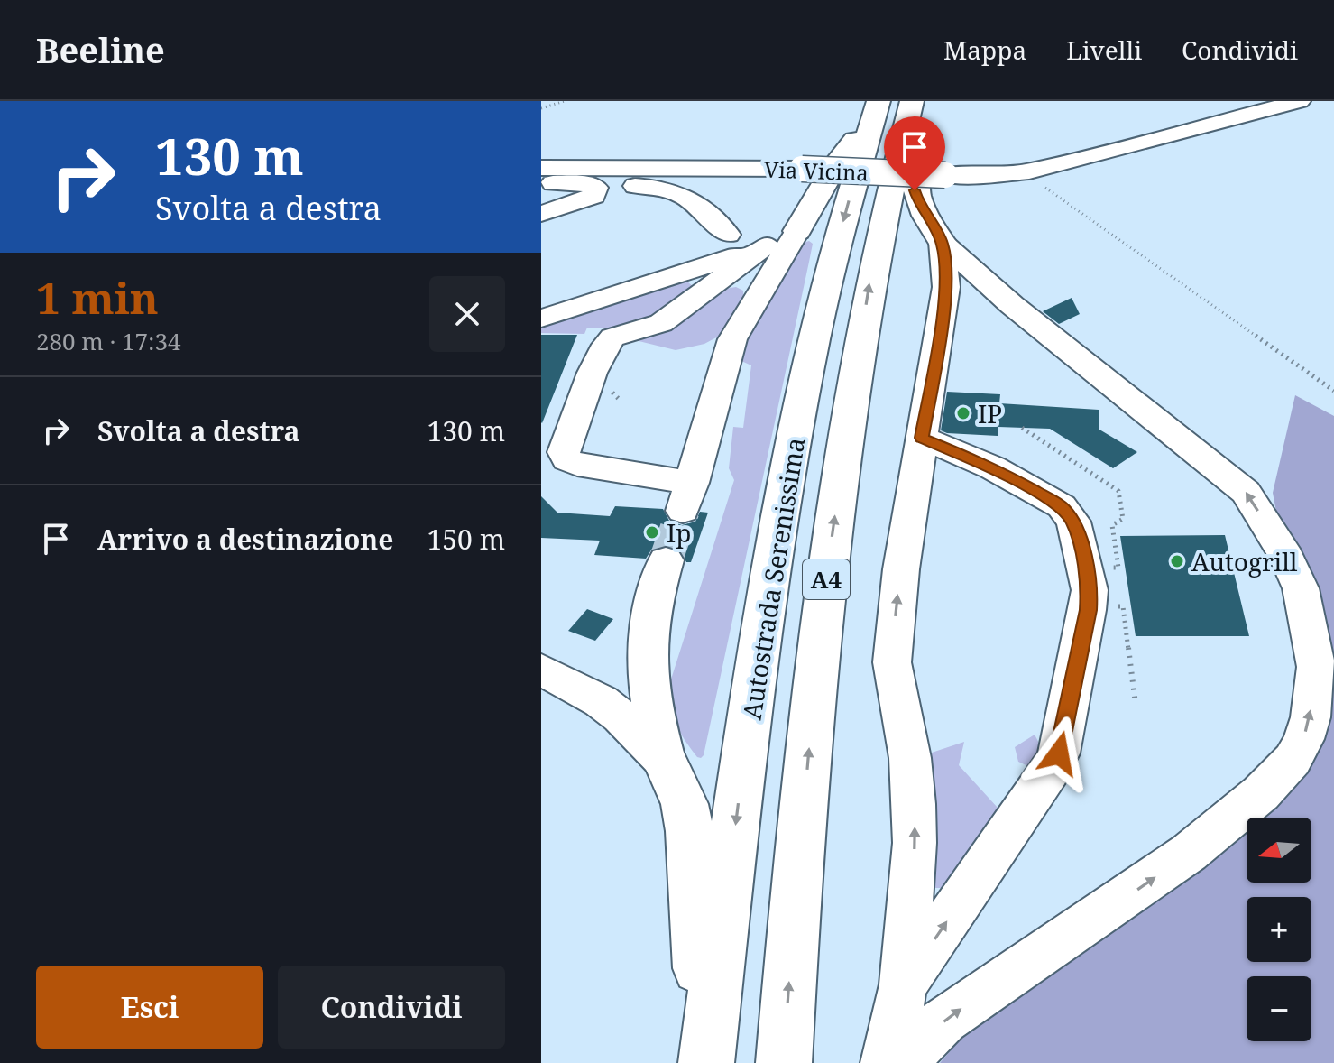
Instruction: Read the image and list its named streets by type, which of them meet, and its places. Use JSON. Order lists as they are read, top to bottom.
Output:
{
  "streets": {
    "highway": ["Autostrada Serenissima", "A4"],
    "street": ["Via Vicina"]
  },
  "places": ["IP", "Ip", "Autogrill"],
  "north": "left",
  "page": {
    "header": "Beeline",
    "nav": ["Mappa", "Livelli", "Condividi"],
    "turn": ["130 m", "Svolta a destra"],
    "heading": ["1 min", "280 m · 17:34"],
    "list": [
      {
        "name": "Svolta a destra",
        "value": "130 m"
      },
      {
        "name": "Arrivo a destinazione",
        "value": "150 m"
      }
    ],
    "map_buttons": ["+", "−"],
    "buttons": ["Esci", "Condividi"]
  }
}
